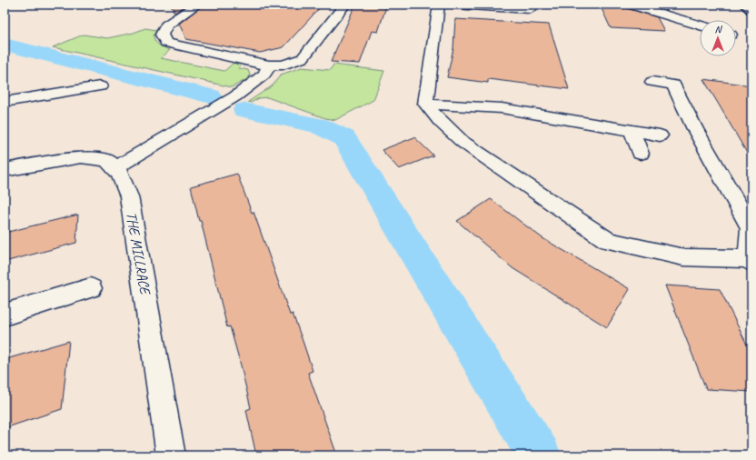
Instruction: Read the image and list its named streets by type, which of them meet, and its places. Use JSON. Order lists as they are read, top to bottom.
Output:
{
  "streets": {
    "street": ["THE MILLRACE"]
  },
  "north": "top"
}
